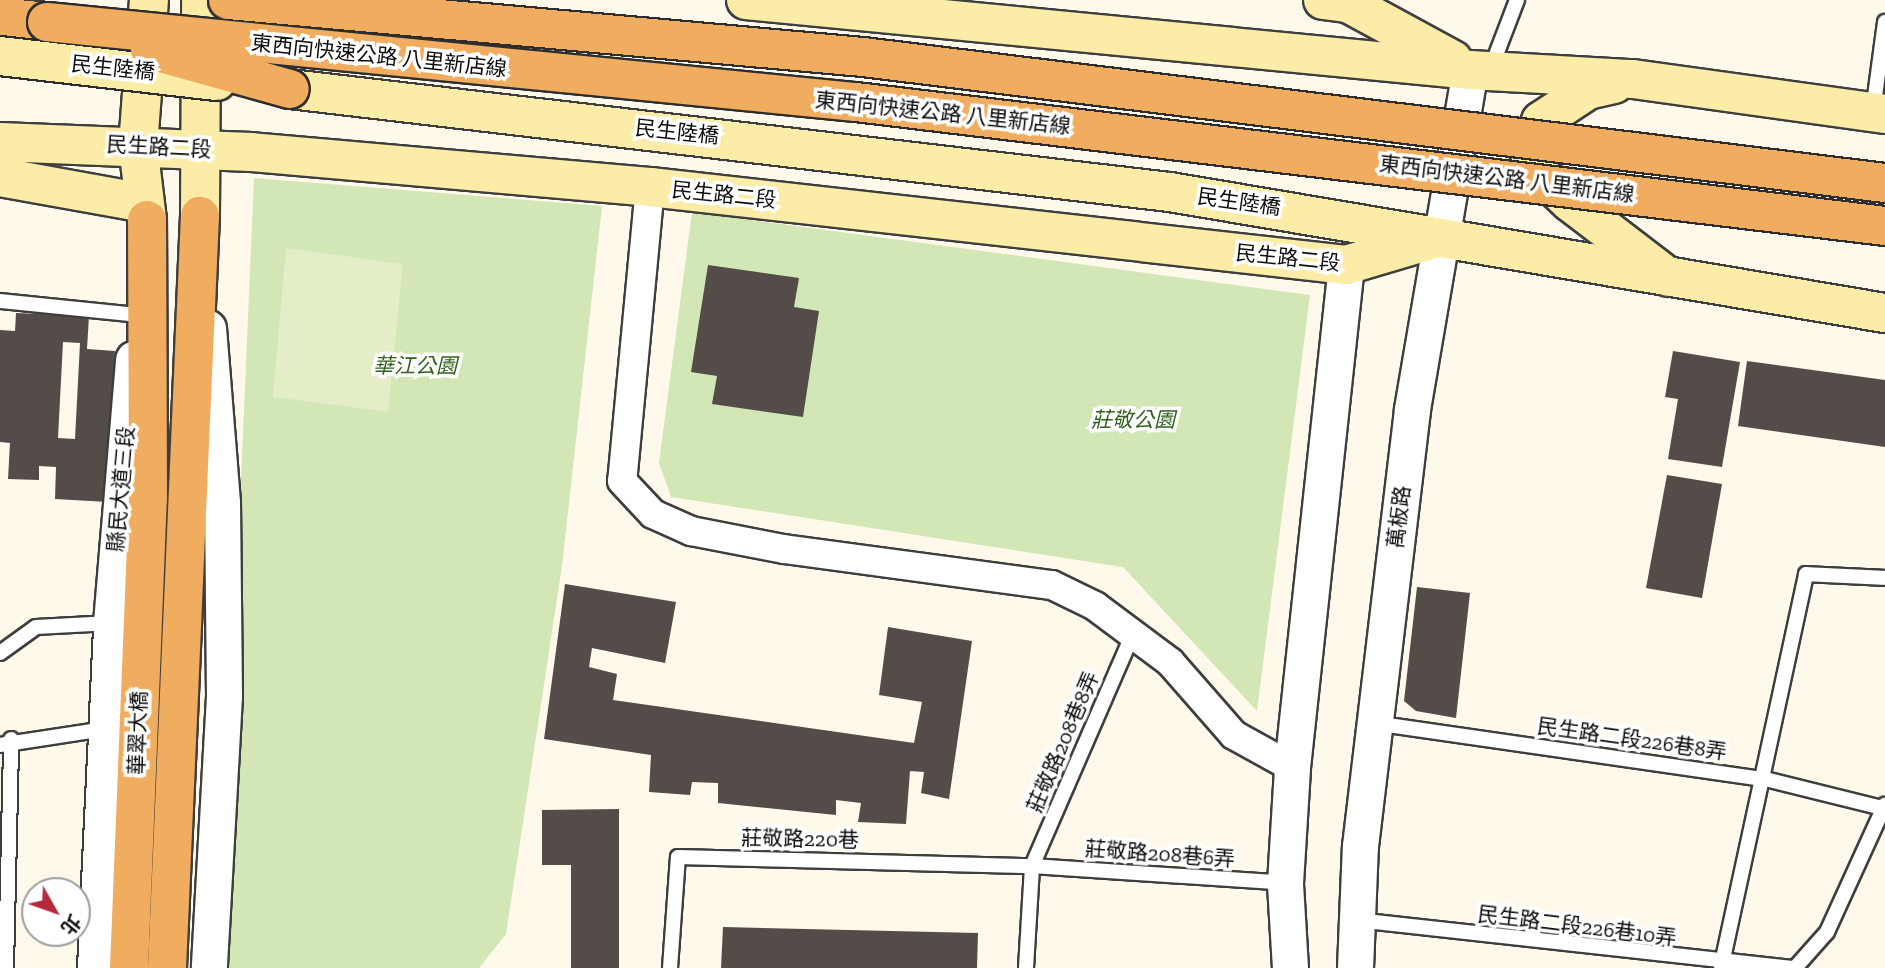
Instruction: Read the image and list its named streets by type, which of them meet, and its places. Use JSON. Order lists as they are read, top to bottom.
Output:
{
  "streets": {
    "highway": ["東西向快速公路 八里新店線", "華翠大橋"],
    "main road": ["民生陸橋", "民生路二段", "縣民大道三段"],
    "street": ["萬板路"],
    "lane": [
      "民生路二段226巷8弄",
      "莊敬路208巷8弄",
      "莊敬路220巷",
      "莊敬路208巷6弄",
      "民生路二段226巷10弄"
    ]
  },
  "crossings": [
    ["民生陸橋", "民生路二段"],
    ["民生路二段", "縣民大道三段"],
    ["民生路二段", "萬板路"],
    ["縣民大道三段", "華翠大橋"],
    ["萬板路", "民生路二段226巷8弄"],
    ["萬板路", "民生路二段226巷10弄"],
    ["莊敬路208巷8弄", "莊敬路220巷"],
    ["莊敬路208巷8弄", "莊敬路208巷6弄"],
    ["莊敬路220巷", "莊敬路208巷6弄"]
  ],
  "parks": ["華江公園", "莊敬公園"],
  "north": "bottom right"
}
